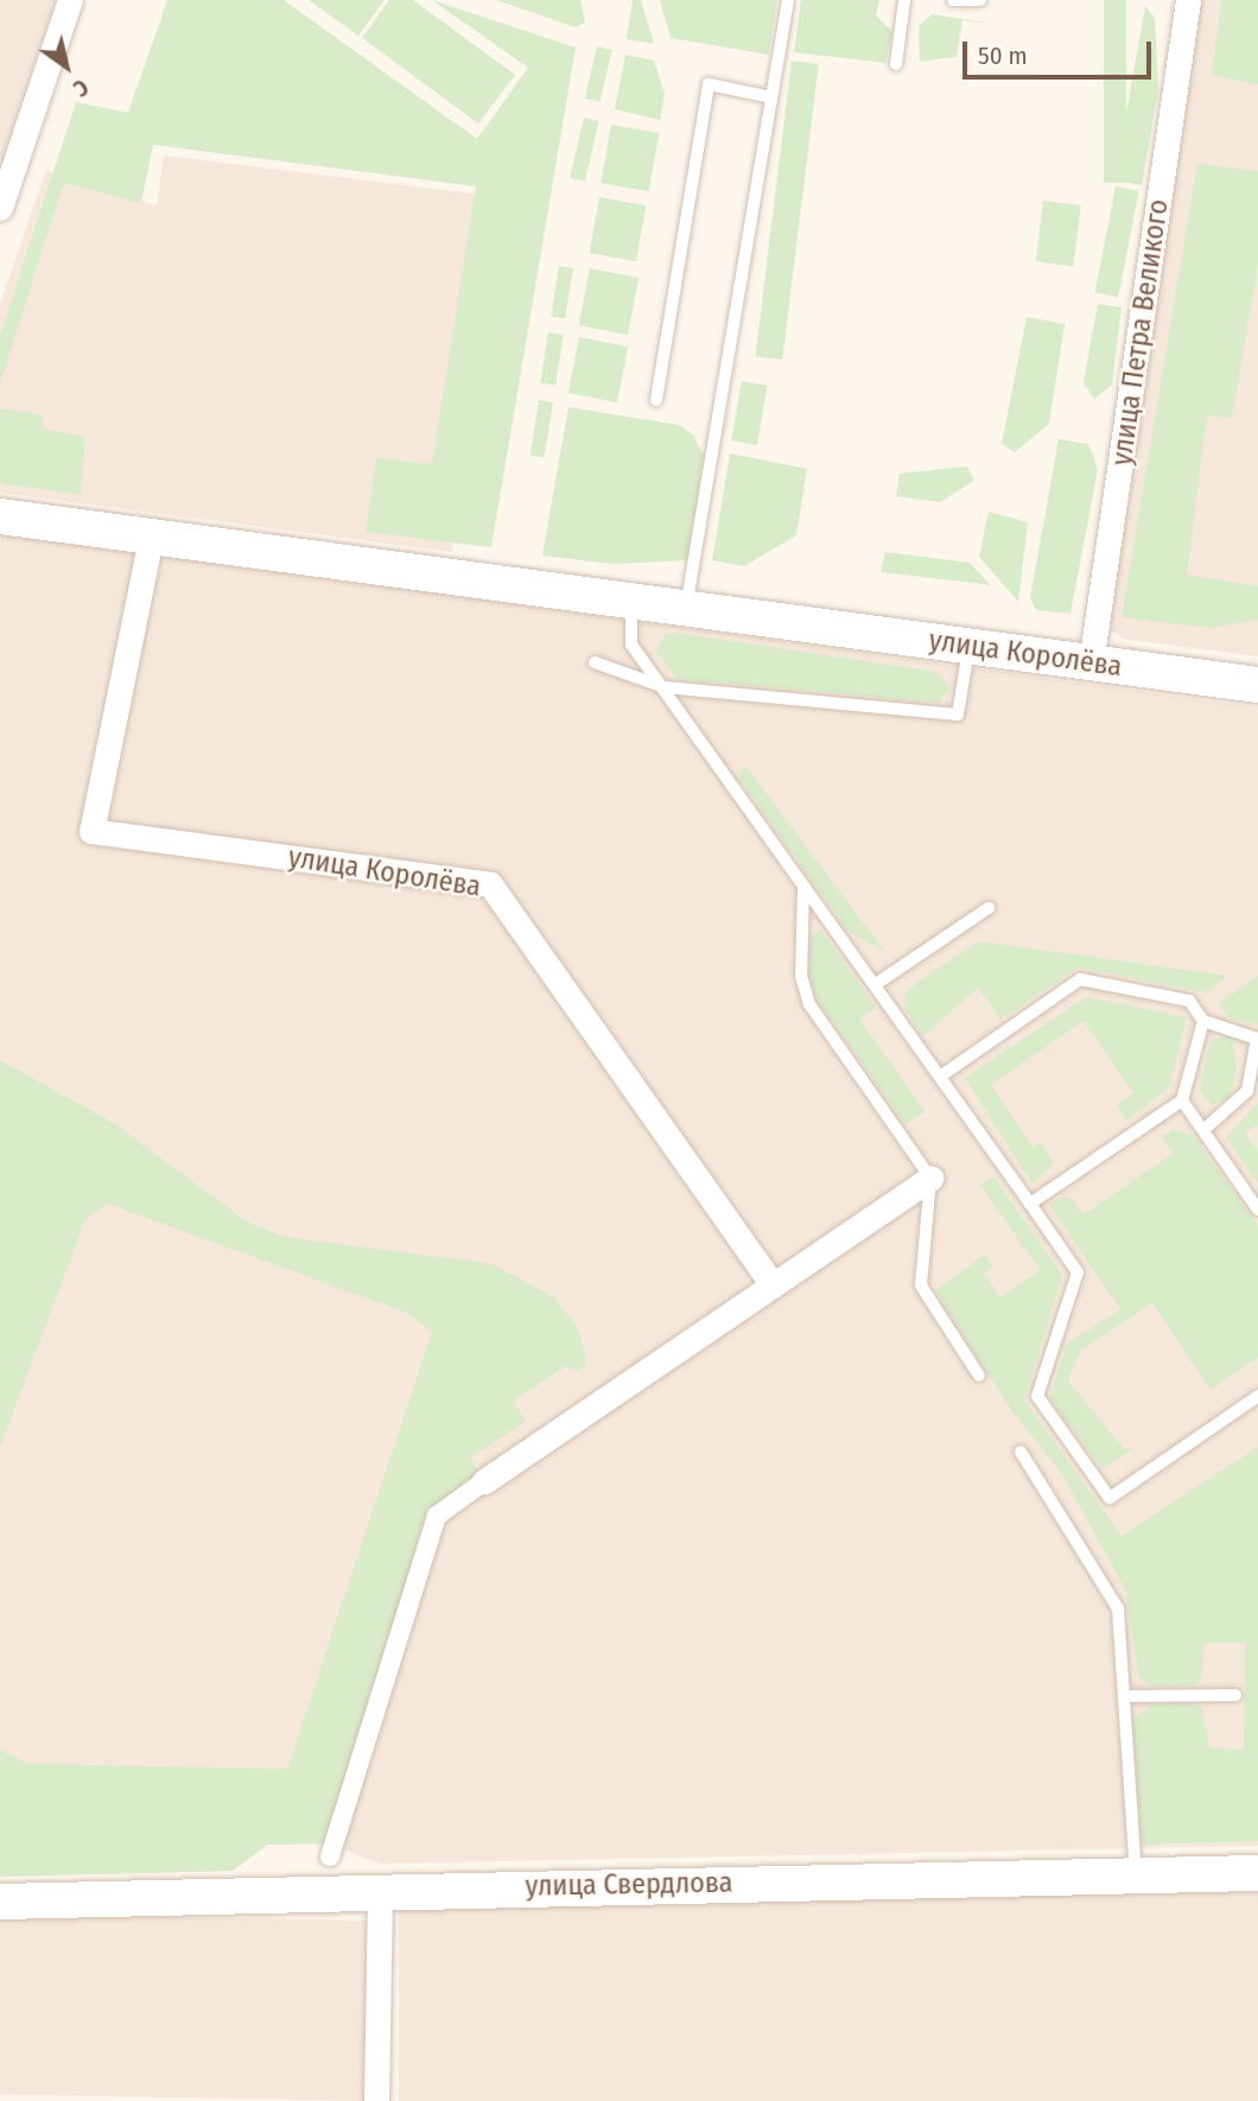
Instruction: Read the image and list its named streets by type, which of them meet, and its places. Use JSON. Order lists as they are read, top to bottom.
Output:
{
  "streets": {
    "main road": ["улица Королёва", "улица Свердлова"],
    "street": ["улица Петра Великого"]
  },
  "crossings": [
    ["улица Петра Великого", "улица Королёва"]
  ],
  "scale_bar": "50 m",
  "north": "bottom right"
}
